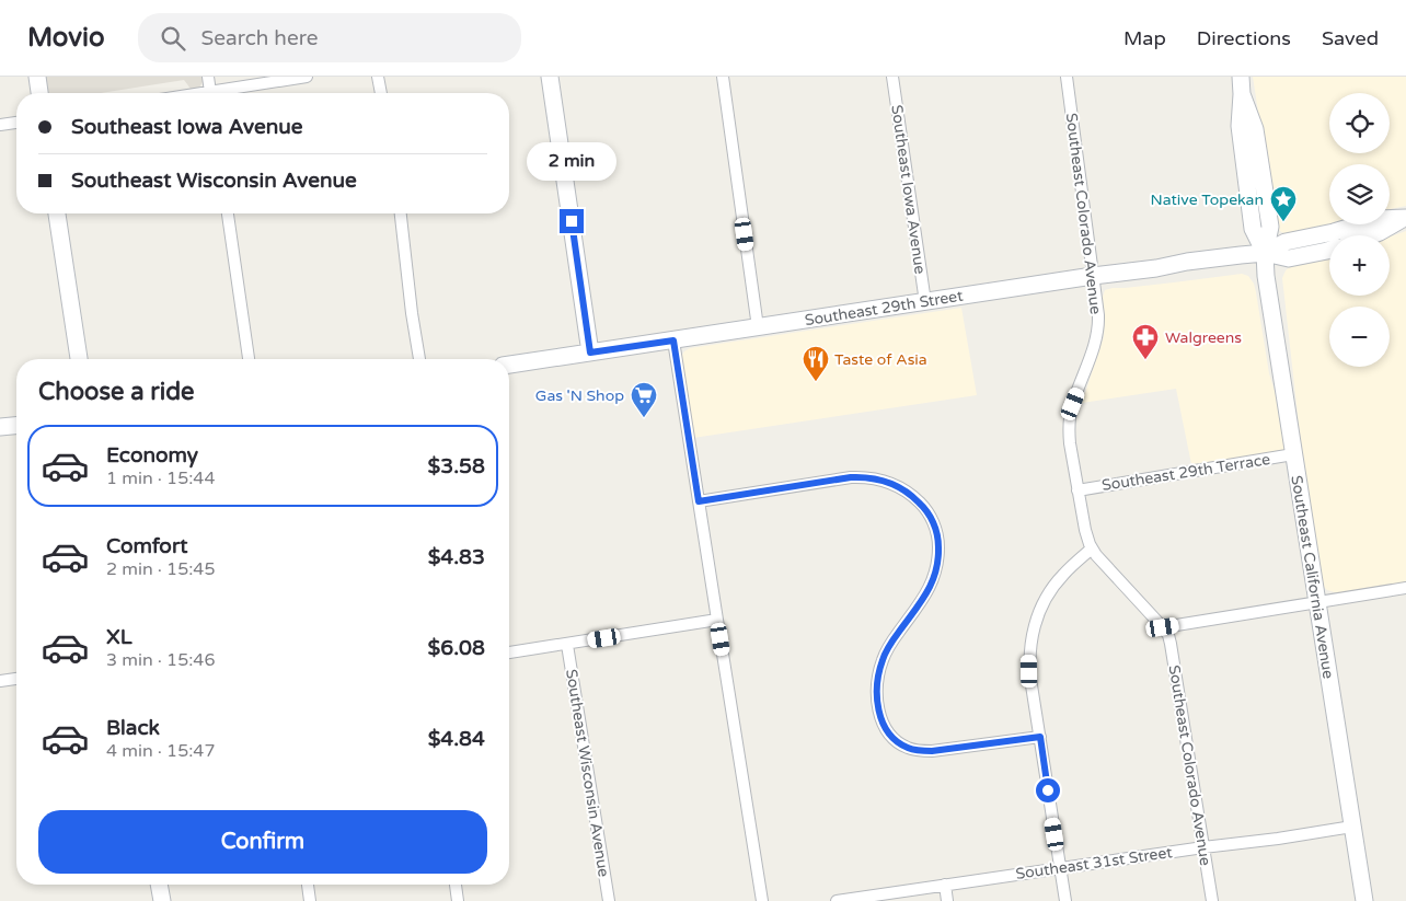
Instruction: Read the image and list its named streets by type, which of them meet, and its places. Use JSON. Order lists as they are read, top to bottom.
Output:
{
  "streets": {
    "main road": ["Southeast 29th Street", "Southeast California Avenue"],
    "street": [
      "Southeast Iowa Avenue",
      "Southeast Colorado Avenue",
      "Southeast 29th Terrace",
      "Southeast Wisconsin Avenue",
      "Southeast 31st Street"
    ]
  },
  "crossings": [
    ["Southeast Iowa Avenue", "Southeast 29th Street"],
    ["Southeast Colorado Avenue", "Southeast 29th Street"],
    ["Southeast Colorado Avenue", "Southeast 29th Terrace"],
    ["Southeast Colorado Avenue", "Southeast 31st Street"],
    ["Southeast 29th Street", "Southeast California Avenue"],
    ["Southeast 29th Terrace", "Southeast California Avenue"],
    ["Southeast California Avenue", "Southeast 31st Street"]
  ],
  "places": {
    "place": ["Native Topekan"],
    "pharmacy": ["Walgreens"],
    "restaurant": ["Taste of Asia"],
    "supermarket": ["Gas 'N Shop"]
  },
  "page": {
    "header": "Movio",
    "search": "Search here",
    "nav": ["Map", "Directions", "Saved"],
    "map_buttons": ["+", "−"],
    "banner": ["Southeast Iowa Avenue", "Southeast Wisconsin Avenue"],
    "bubble": "2 min",
    "heading": "Choose a ride",
    "list": [
      {
        "name": "Economy",
        "note": "1 min · 15:44",
        "value": "$3.58"
      },
      {
        "name": "Comfort",
        "note": "2 min · 15:45",
        "value": "$4.83"
      },
      {
        "name": "XL",
        "note": "3 min · 15:46",
        "value": "$6.08"
      },
      {
        "name": "Black",
        "note": "4 min · 15:47",
        "value": "$4.84"
      }
    ],
    "buttons": "Confirm"
  }
}
